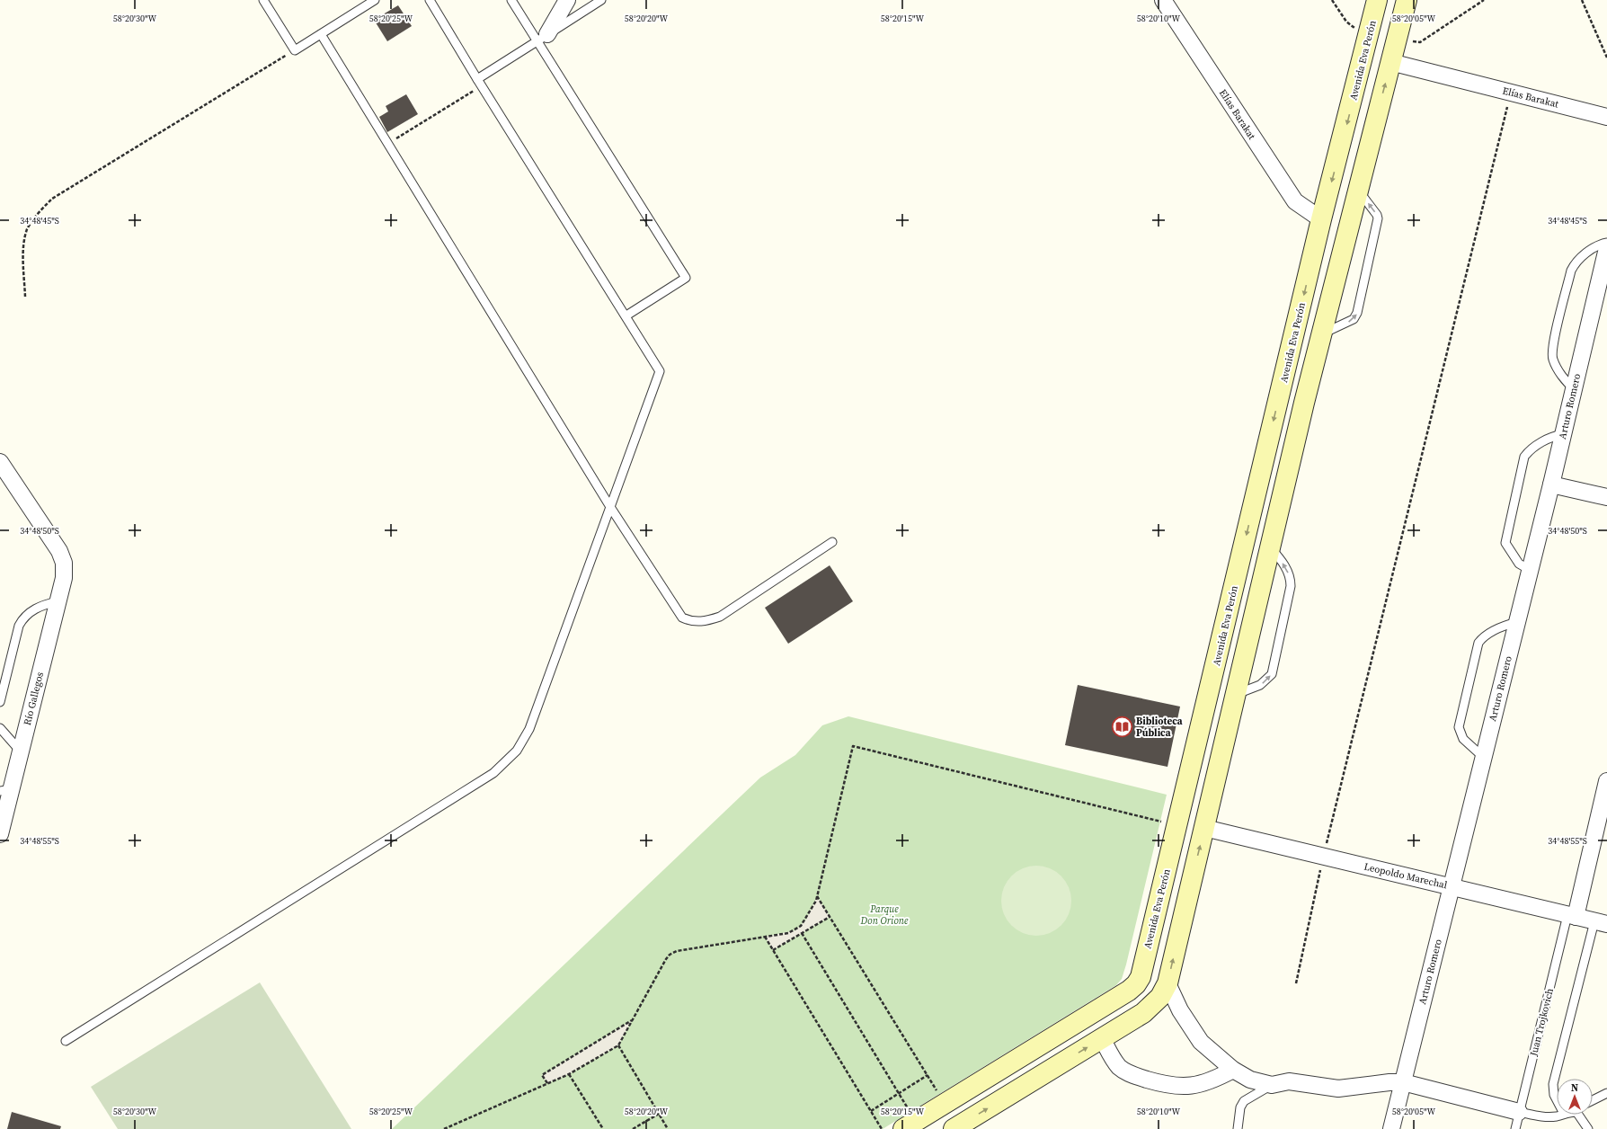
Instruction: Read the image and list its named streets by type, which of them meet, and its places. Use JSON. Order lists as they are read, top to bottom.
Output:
{
  "streets": {
    "main road": ["Avenida Eva Perón"],
    "street": [
      "Elías Barakat",
      "Arturo Romero",
      "Río Gallegos",
      "Leopoldo Marechal",
      "Juan Trojkovich"
    ]
  },
  "crossings": [
    ["Avenida Eva Perón", "Elías Barakat"],
    ["Arturo Romero", "Leopoldo Marechal"],
    ["Leopoldo Marechal", "Juan Trojkovich"]
  ],
  "parks": ["Parque Don Orione"],
  "places": {
    "library": ["Biblioteca Pública"]
  },
  "north": "top",
  "coordinates": [
    "58°20'30\"W",
    "58°20'25\"W",
    "58°20'20\"W",
    "58°20'15\"W",
    "58°20'10\"W",
    "58°20'05\"W",
    "34°48'45\"S",
    "34°48'50\"S",
    "34°48'55\"S"
  ]
}
